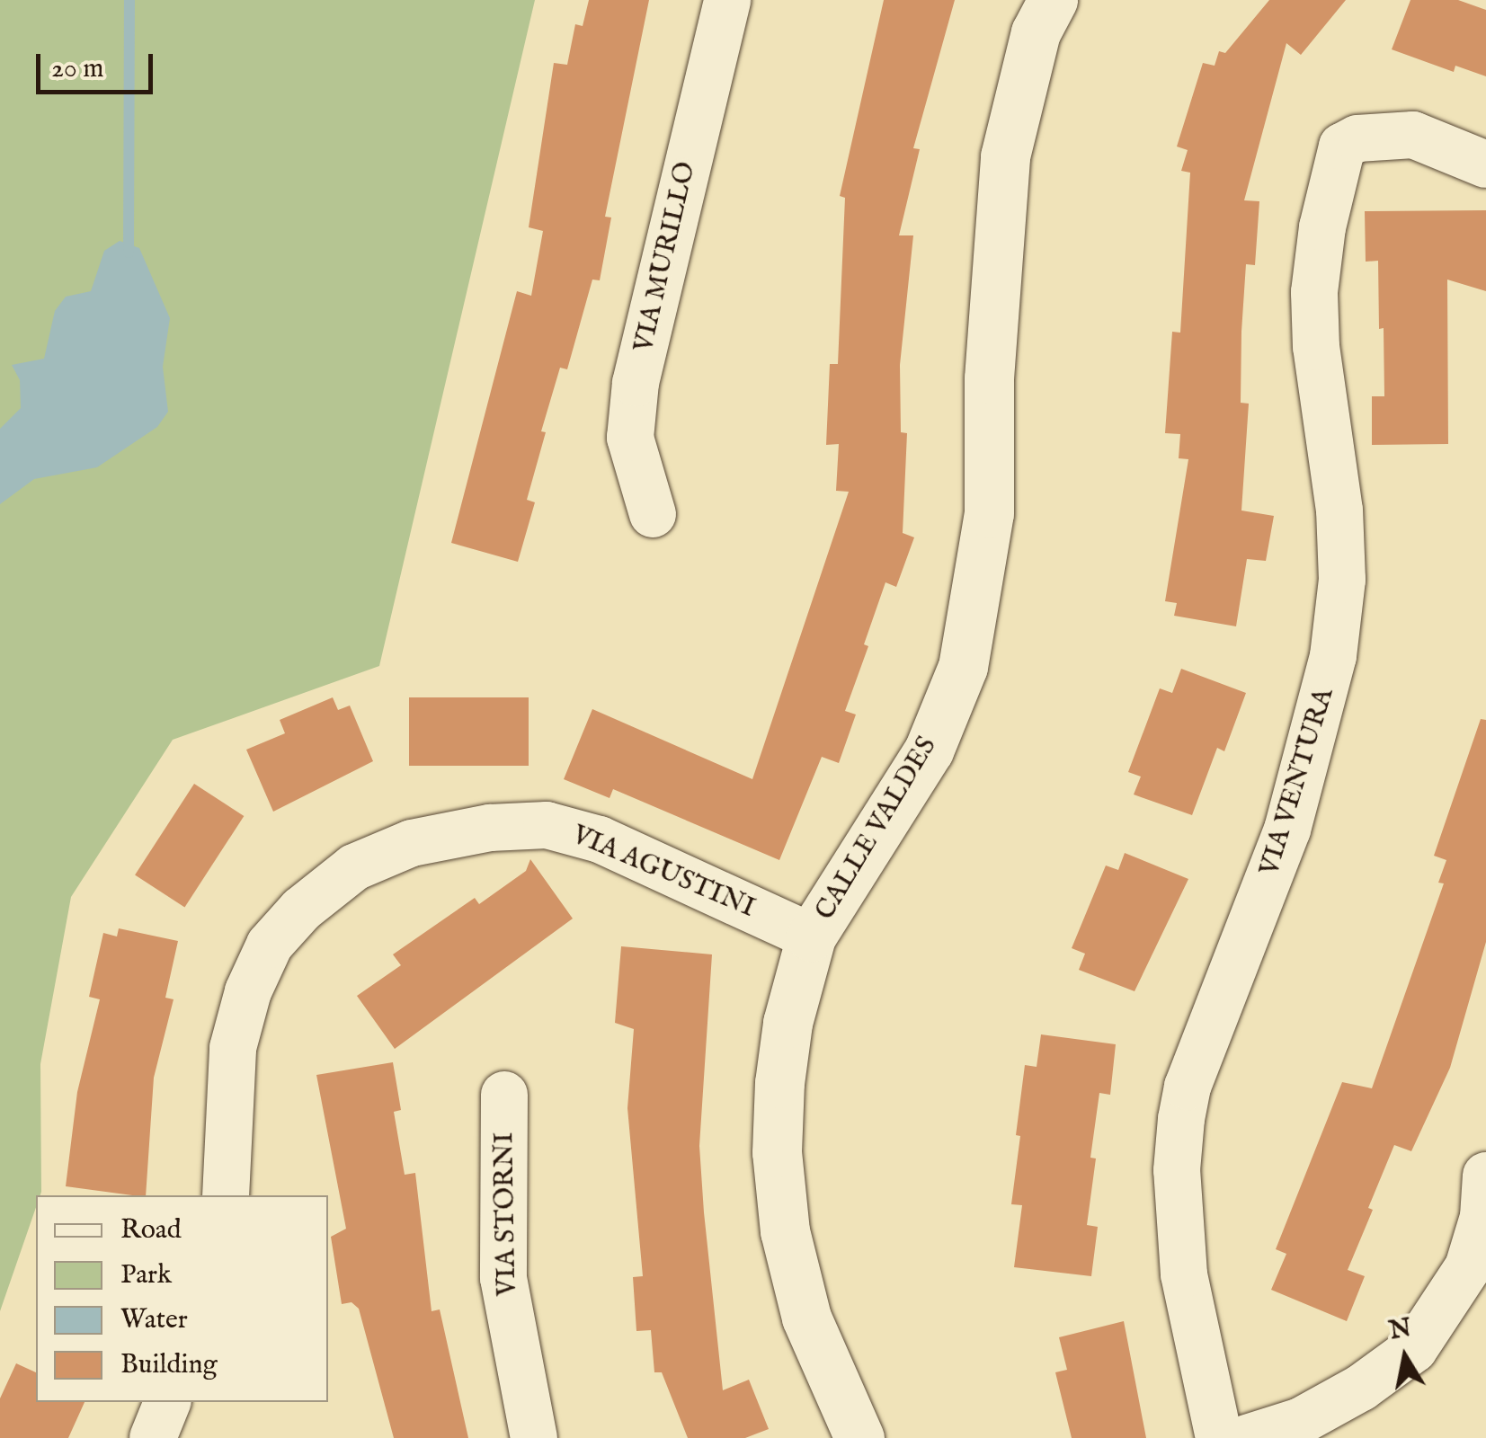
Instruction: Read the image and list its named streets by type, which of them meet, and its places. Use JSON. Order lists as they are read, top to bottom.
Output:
{
  "streets": {
    "street": [
      "VIA MURILLO",
      "VIA VENTURA",
      "CALLE VALDES",
      "VIA AGUSTINI",
      "VIA STORNI"
    ]
  },
  "crossings": [
    ["CALLE VALDES", "VIA AGUSTINI"]
  ],
  "legend": [
    "Road",
    "Park",
    "Water",
    "Building"
  ],
  "scale_bar": "20 m",
  "north": "top"
}
